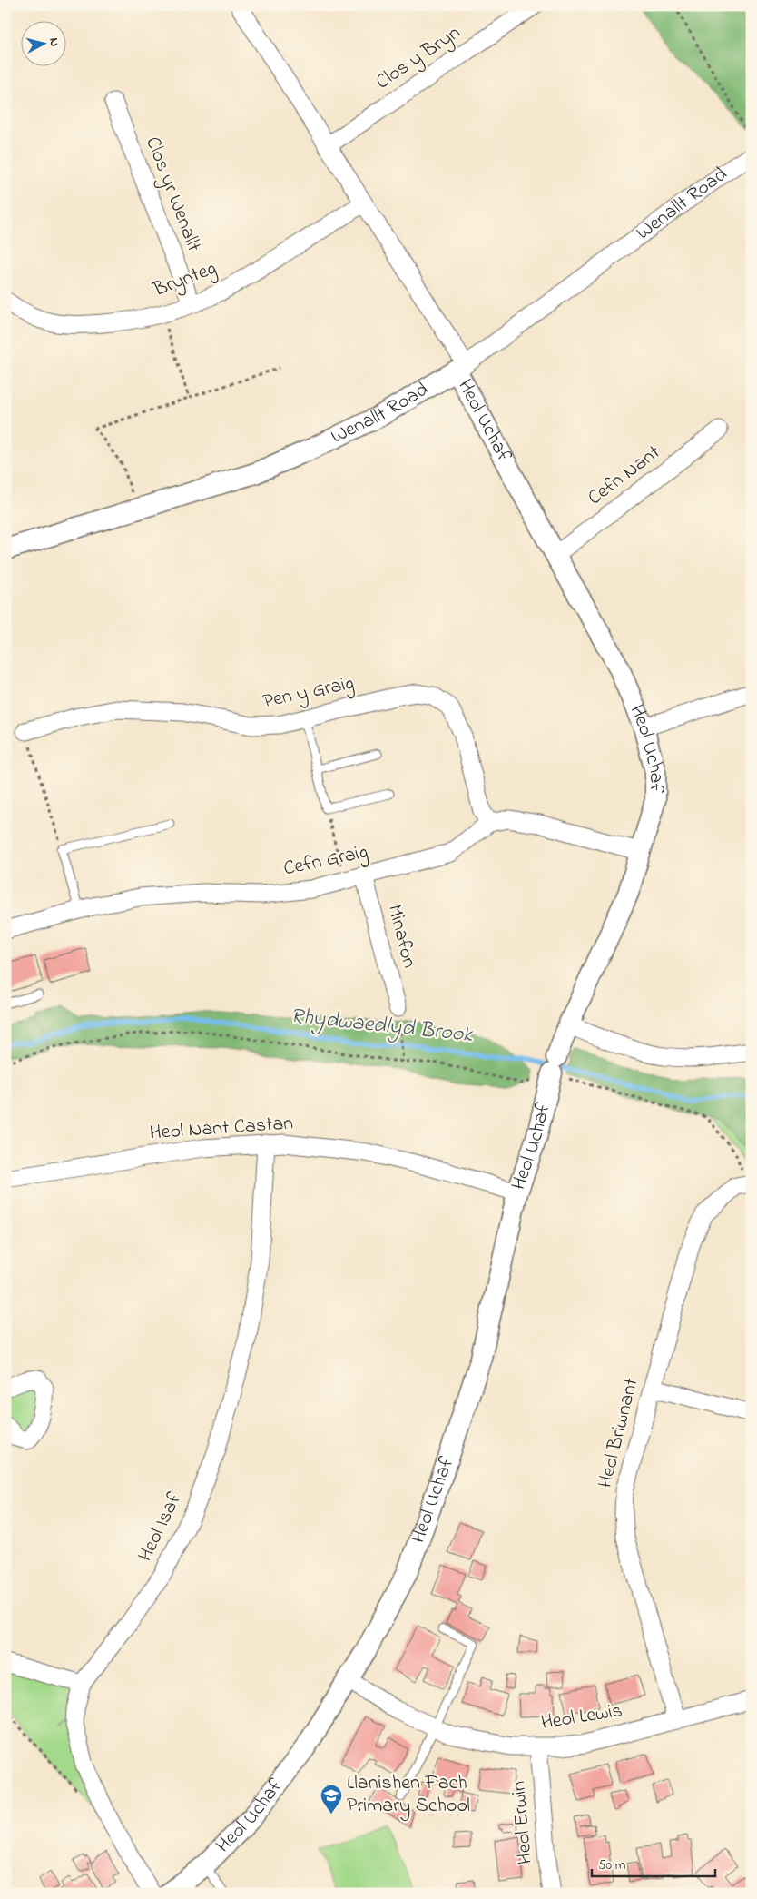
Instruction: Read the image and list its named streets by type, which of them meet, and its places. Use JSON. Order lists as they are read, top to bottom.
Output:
{
  "streets": {
    "street": [
      "Clos y Bryn",
      "Clos yr Wenallt",
      "Wenallt Road",
      "Brynteg",
      "Heol Uchaf",
      "Cefn Nant",
      "Pen y Graig",
      "Cefn Graig",
      "Minafon",
      "Heol Nant Castan",
      "Heol Briwnant",
      "Heol Isaf",
      "Heol Lewis",
      "Heol Erwin"
    ]
  },
  "crossings": [
    ["Clos yr Wenallt", "Brynteg"],
    ["Wenallt Road", "Heol Uchaf"],
    ["Heol Uchaf", "Cefn Nant"],
    ["Heol Uchaf", "Cefn Graig"],
    ["Heol Uchaf", "Heol Nant Castan"],
    ["Heol Uchaf", "Heol Lewis"],
    ["Pen y Graig", "Cefn Graig"],
    ["Cefn Graig", "Minafon"],
    ["Heol Nant Castan", "Heol Isaf"],
    ["Heol Briwnant", "Heol Lewis"],
    ["Heol Lewis", "Heol Erwin"]
  ],
  "water": ["Rhydwaedlyd Brook"],
  "places": {
    "school or university": ["Llanishen Fach Primary School"]
  },
  "scale_bar": "50 m",
  "north": "right"
}
